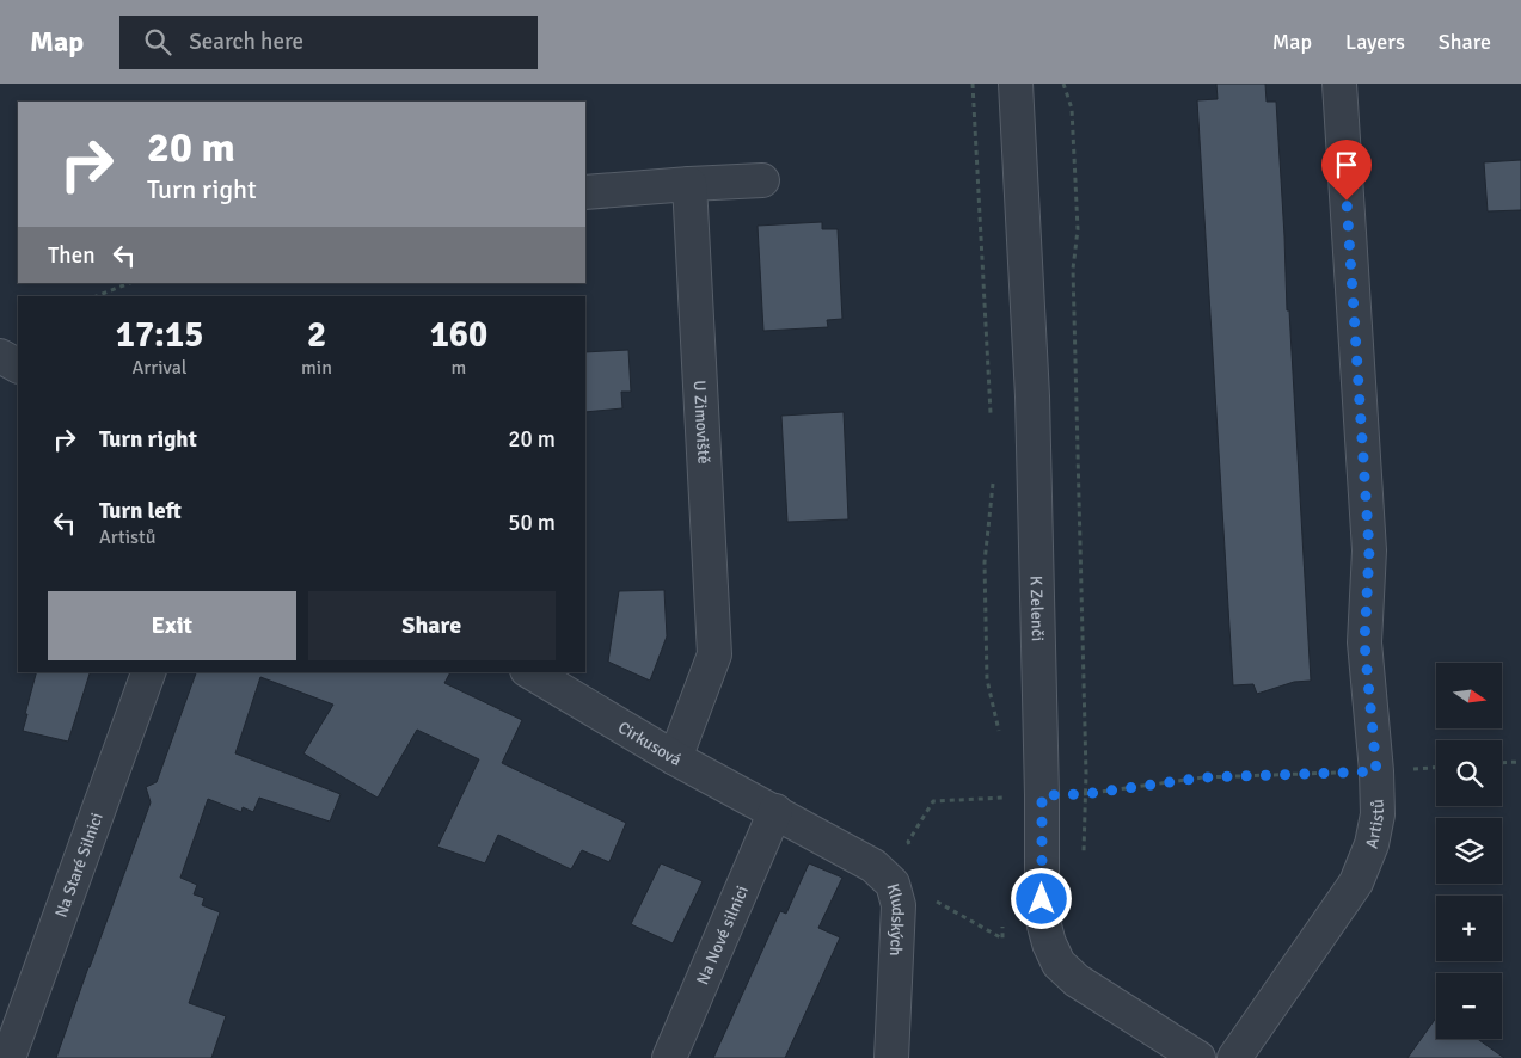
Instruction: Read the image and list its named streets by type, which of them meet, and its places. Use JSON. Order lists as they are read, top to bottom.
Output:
{
  "streets": {
    "street": [
      "U Zimoviště",
      "K Zelenči",
      "Cirkusová",
      "Artistů",
      "Na Staré Silnici",
      "Kludských",
      "Na Nové silnici"
    ]
  },
  "crossings": [
    ["U Zimoviště", "Cirkusová"],
    ["Cirkusová", "Kludských"],
    ["Cirkusová", "Na Nové silnici"],
    ["Kludských", "Na Nové silnici"]
  ],
  "north": "right",
  "page": {
    "header": "Map",
    "search": "Search here",
    "nav": ["Map", "Layers", "Share"],
    "turn": ["20 m", "Turn right"],
    "then": "Then",
    "eta": [
      "17:15",
      "Arrival",
      "2",
      "min",
      "160",
      "m"
    ],
    "list": [
      {
        "name": "Turn right",
        "value": "20 m"
      },
      {
        "name": "Turn left",
        "note": "Artistů",
        "value": "50 m"
      }
    ],
    "buttons": ["Exit", "Share"],
    "map_buttons": ["+", "−"]
  }
}
